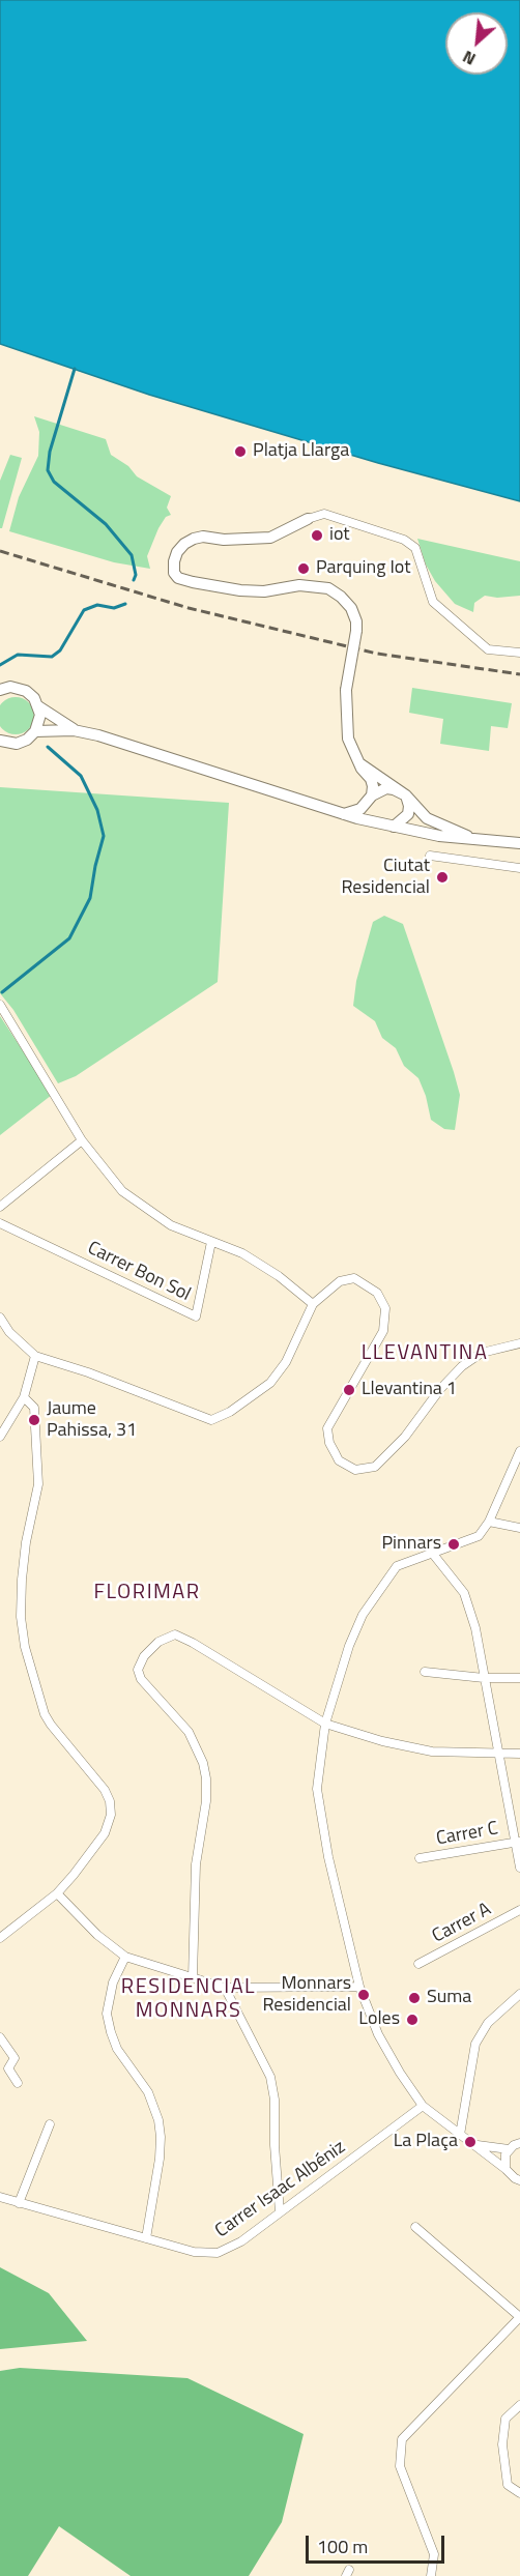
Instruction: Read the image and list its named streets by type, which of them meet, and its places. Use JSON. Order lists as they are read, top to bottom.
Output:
{
  "streets": {
    "street": [
      "Carrer Bon Sol",
      "Carrer C",
      "Carrer A",
      "Carrer Isaac Albéniz"
    ]
  },
  "districts": ["LLEVANTINA", "FLORIMAR", "RESIDENCIAL MONNARS"],
  "places": [
    "Platja Llarga",
    "iot",
    "Parquing Iot",
    "Ciutat Residencial",
    "Llevantina 1",
    "Jaume Pahissa, 31",
    "Pinnars",
    "Monnars Residencial",
    "Suma",
    "Loles",
    "La Plaça"
  ],
  "scale_bar": "100 m",
  "north": "bottom left"
}
